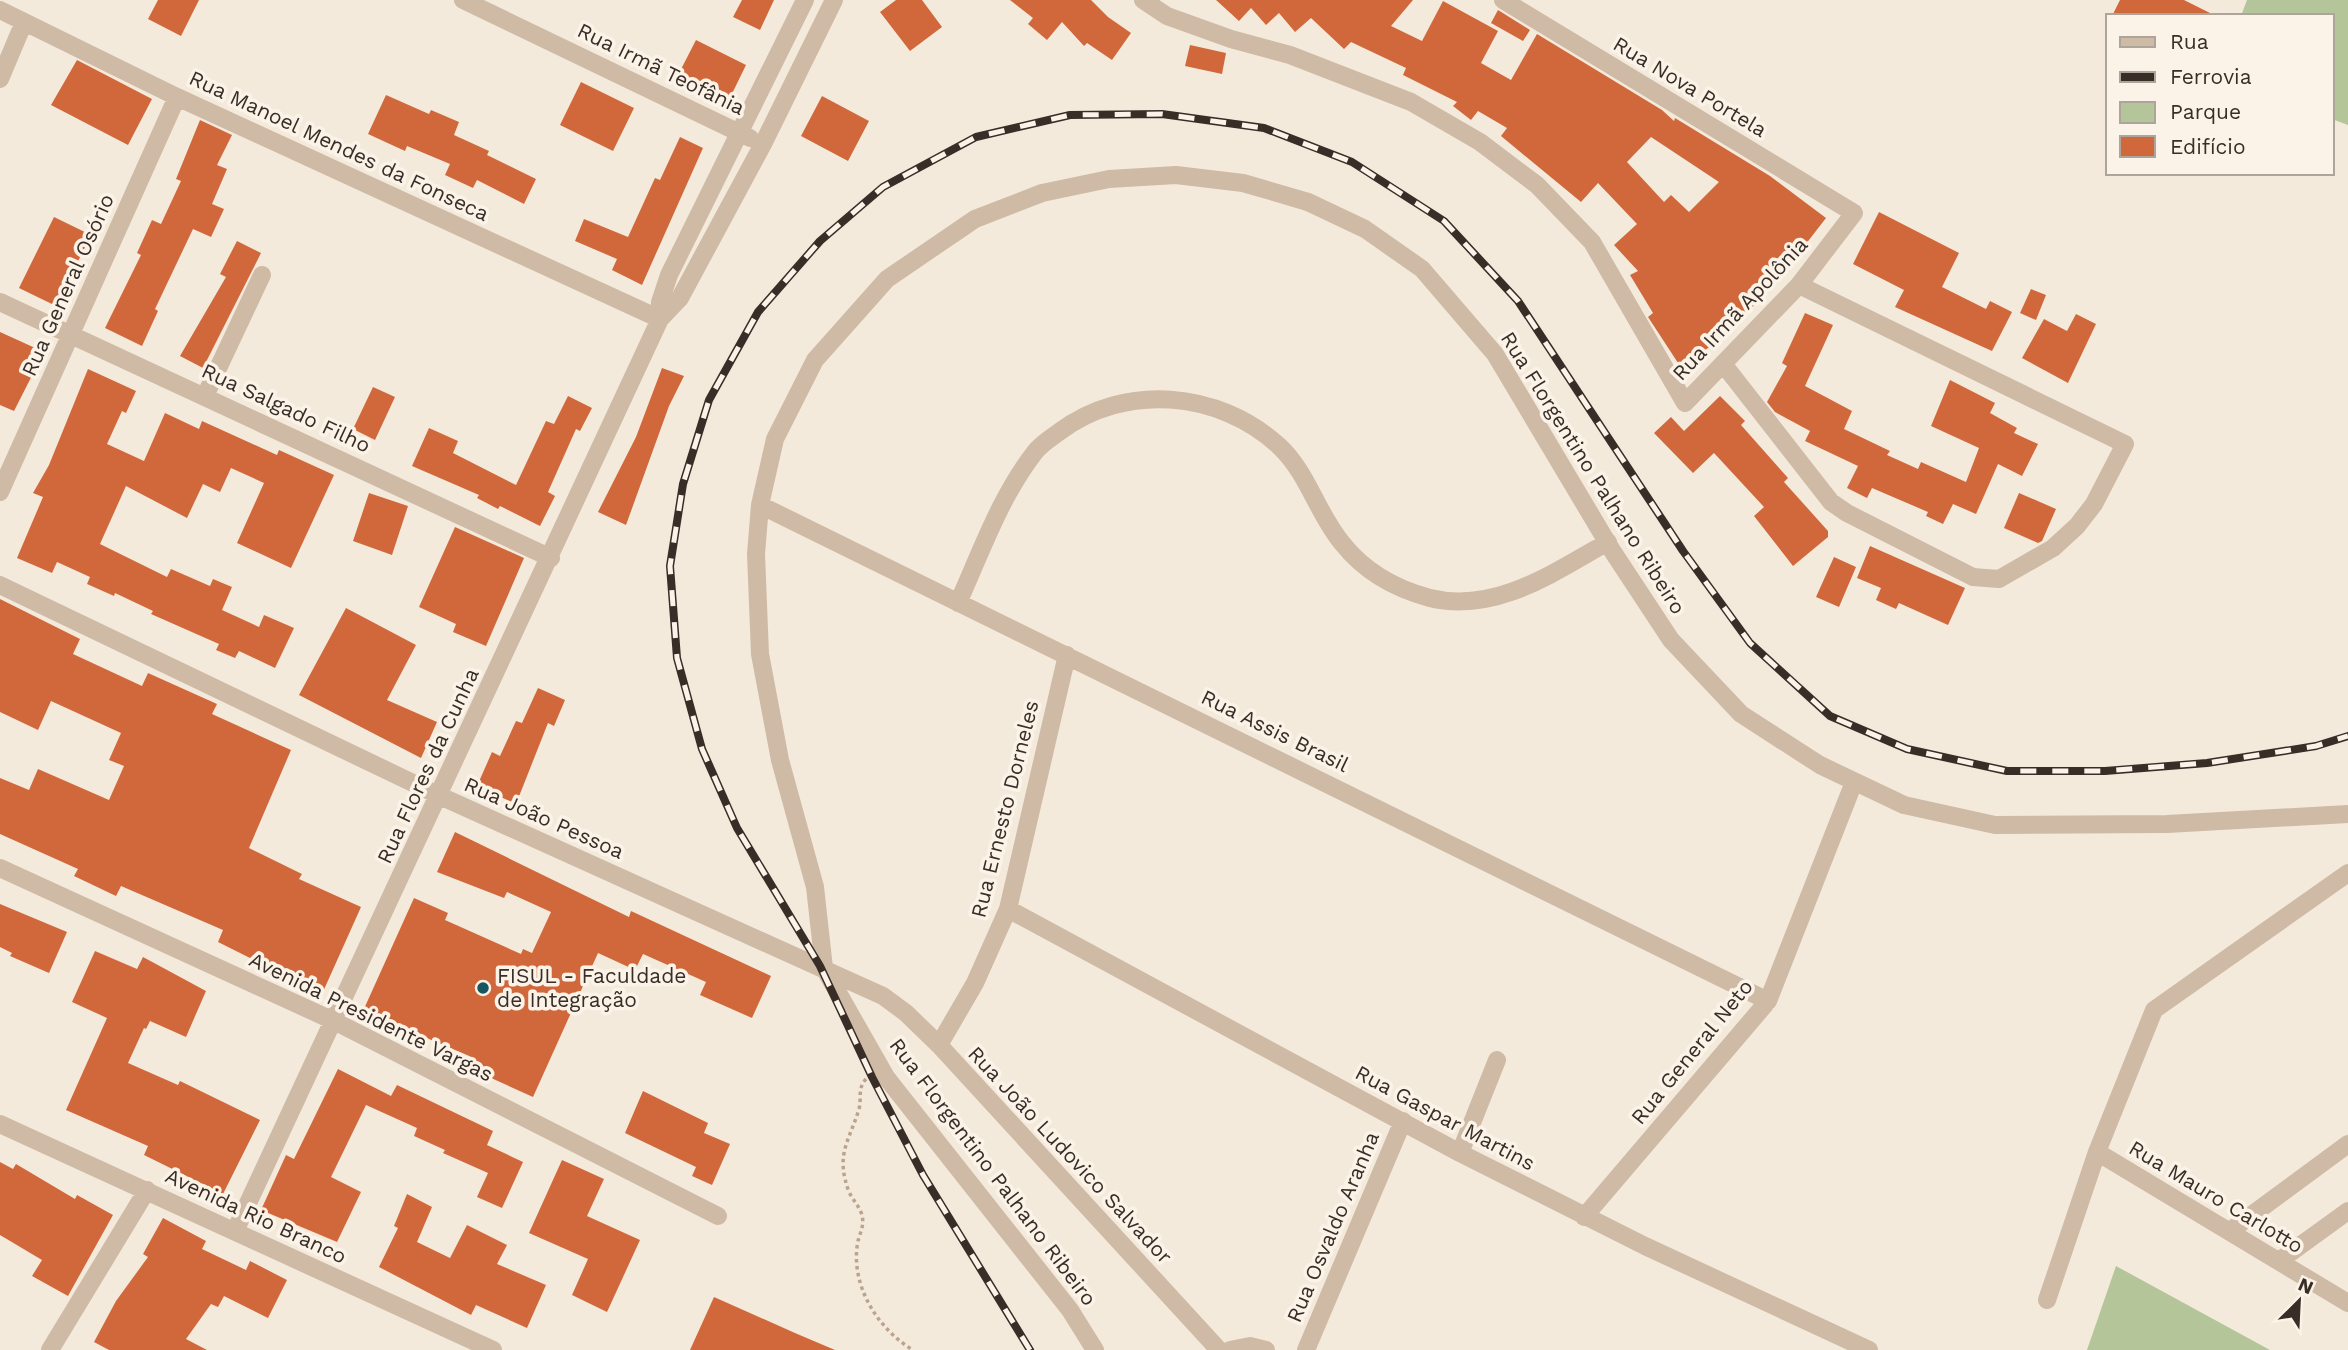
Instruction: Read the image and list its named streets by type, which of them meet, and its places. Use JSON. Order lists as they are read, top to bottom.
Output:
{
  "streets": {
    "street": [
      "Rua Irmã Teofânia",
      "Rua Nova Portela",
      "Rua Manoel Mendes da Fonseca",
      "Rua General Osório",
      "Rua Irmã Apolônia",
      "Rua Salgado Filho",
      "Rua Florgentino Palhano Ribeiro",
      "Rua Assis Brasil",
      "Rua Flores da Cunha",
      "Rua Ernesto Dorneles",
      "Rua João Pessoa",
      "Avenida Presidente Vargas",
      "Rua General Neto",
      "Rua Gaspar Martins",
      "Rua João Ludovico Salvador",
      "Rua Mauro Carlotto",
      "Avenida Rio Branco",
      "Rua Osvaldo Aranha"
    ]
  },
  "crossings": [
    ["Rua Irmã Teofânia", "Rua Flores da Cunha"],
    ["Rua Nova Portela", "Rua Irmã Apolônia"],
    ["Rua Manoel Mendes da Fonseca", "Rua General Osório"],
    ["Rua Manoel Mendes da Fonseca", "Rua Flores da Cunha"],
    ["Rua General Osório", "Rua Salgado Filho"],
    ["Rua Salgado Filho", "Rua Flores da Cunha"],
    ["Rua Florgentino Palhano Ribeiro", "Rua Assis Brasil"],
    ["Rua Florgentino Palhano Ribeiro", "Rua João Pessoa"],
    ["Rua Florgentino Palhano Ribeiro", "Rua General Neto"],
    ["Rua Assis Brasil", "Rua Ernesto Dorneles"],
    ["Rua Assis Brasil", "Rua General Neto"],
    ["Rua Flores da Cunha", "Rua João Pessoa"],
    ["Rua Flores da Cunha", "Avenida Presidente Vargas"],
    ["Rua Flores da Cunha", "Avenida Rio Branco"],
    ["Rua Ernesto Dorneles", "Rua Gaspar Martins"],
    ["Rua Ernesto Dorneles", "Rua João Ludovico Salvador"],
    ["Rua João Pessoa", "Rua João Ludovico Salvador"],
    ["Rua General Neto", "Rua Gaspar Martins"],
    ["Rua Gaspar Martins", "Rua Osvaldo Aranha"]
  ],
  "places": ["FISUL - Faculdade de Integração"],
  "legend": [
    "Rua",
    "Ferrovia",
    "Parque",
    "Edifício"
  ],
  "north": "top right"
}
